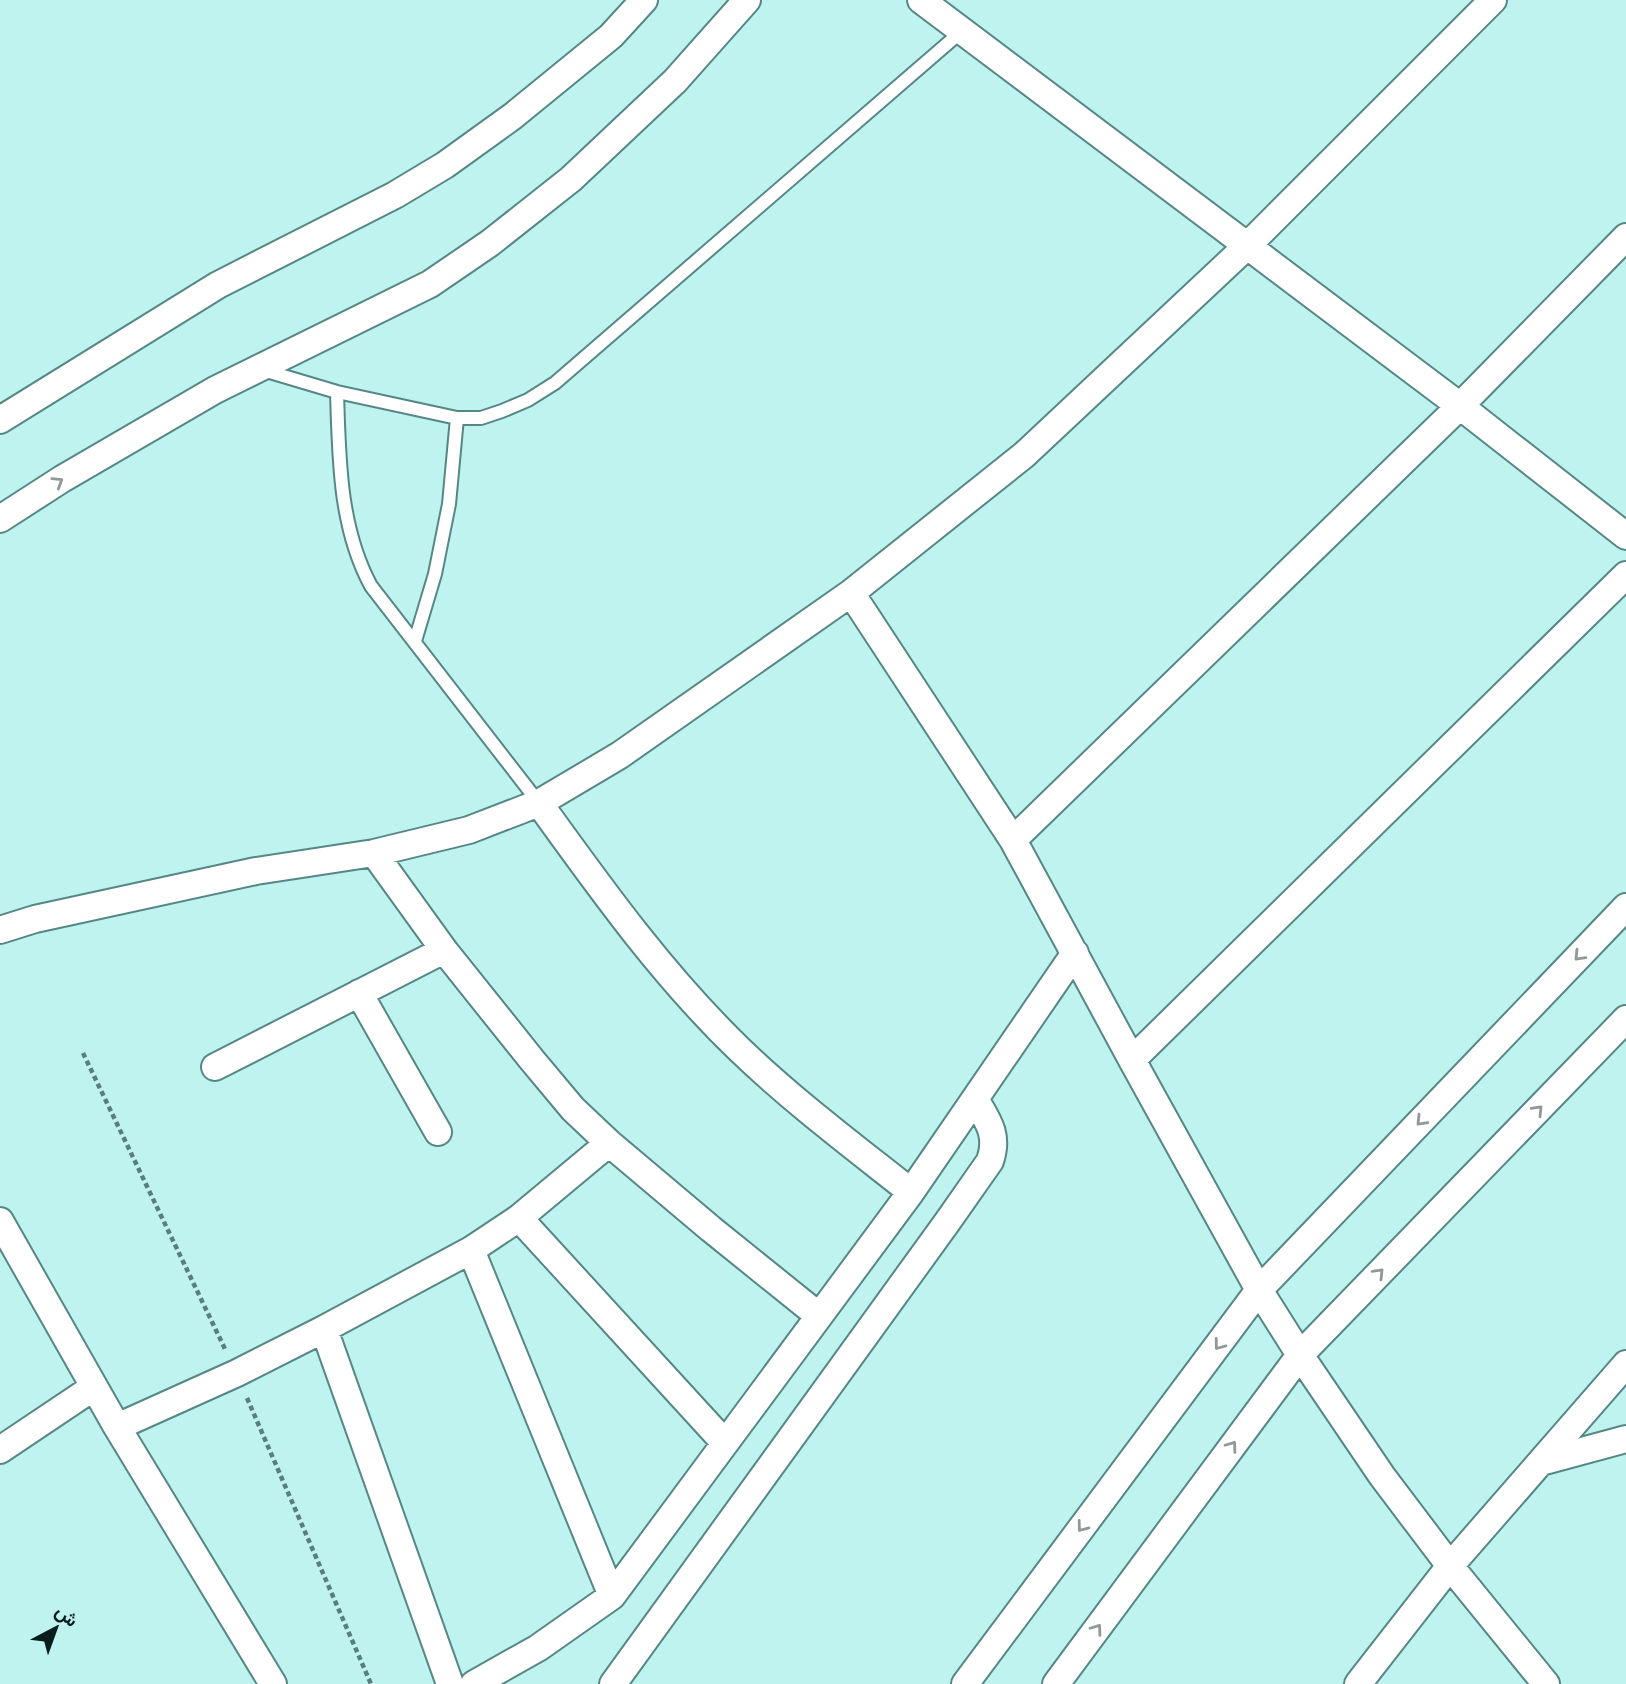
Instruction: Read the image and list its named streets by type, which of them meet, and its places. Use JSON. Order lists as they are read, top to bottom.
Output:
{
  "north": "top right"
}
